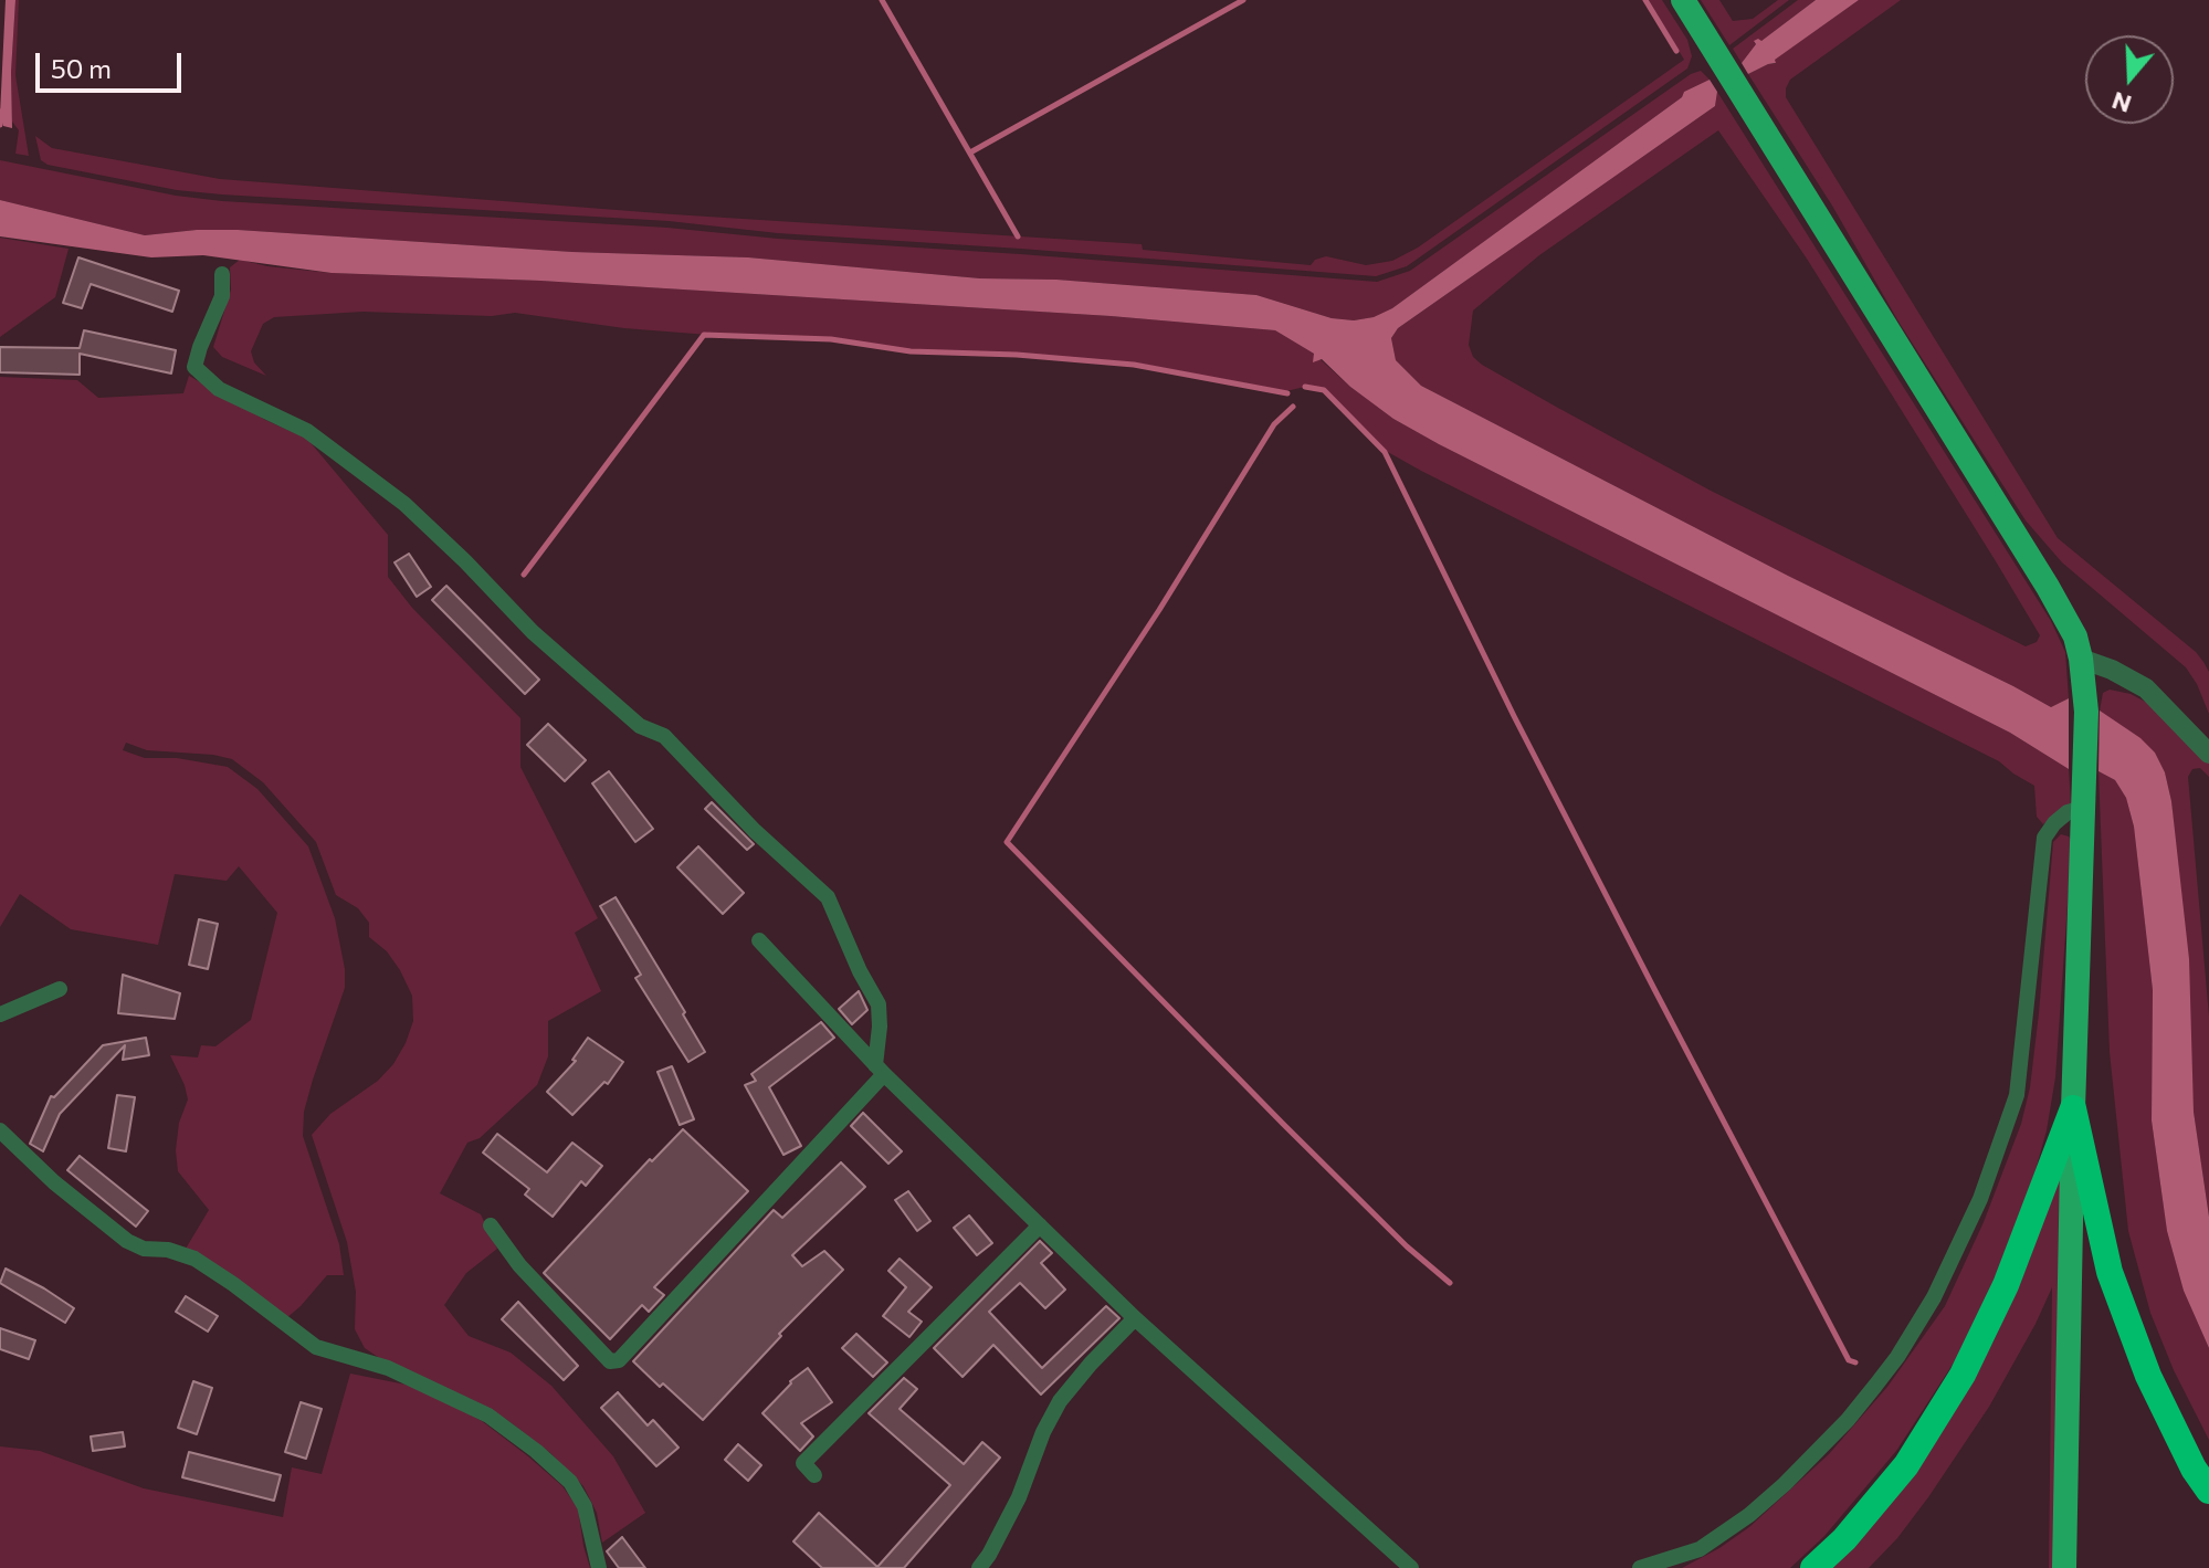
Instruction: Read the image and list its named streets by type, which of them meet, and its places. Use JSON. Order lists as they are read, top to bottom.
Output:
{
  "scale_bar": "50 m",
  "north": "bottom"
}
